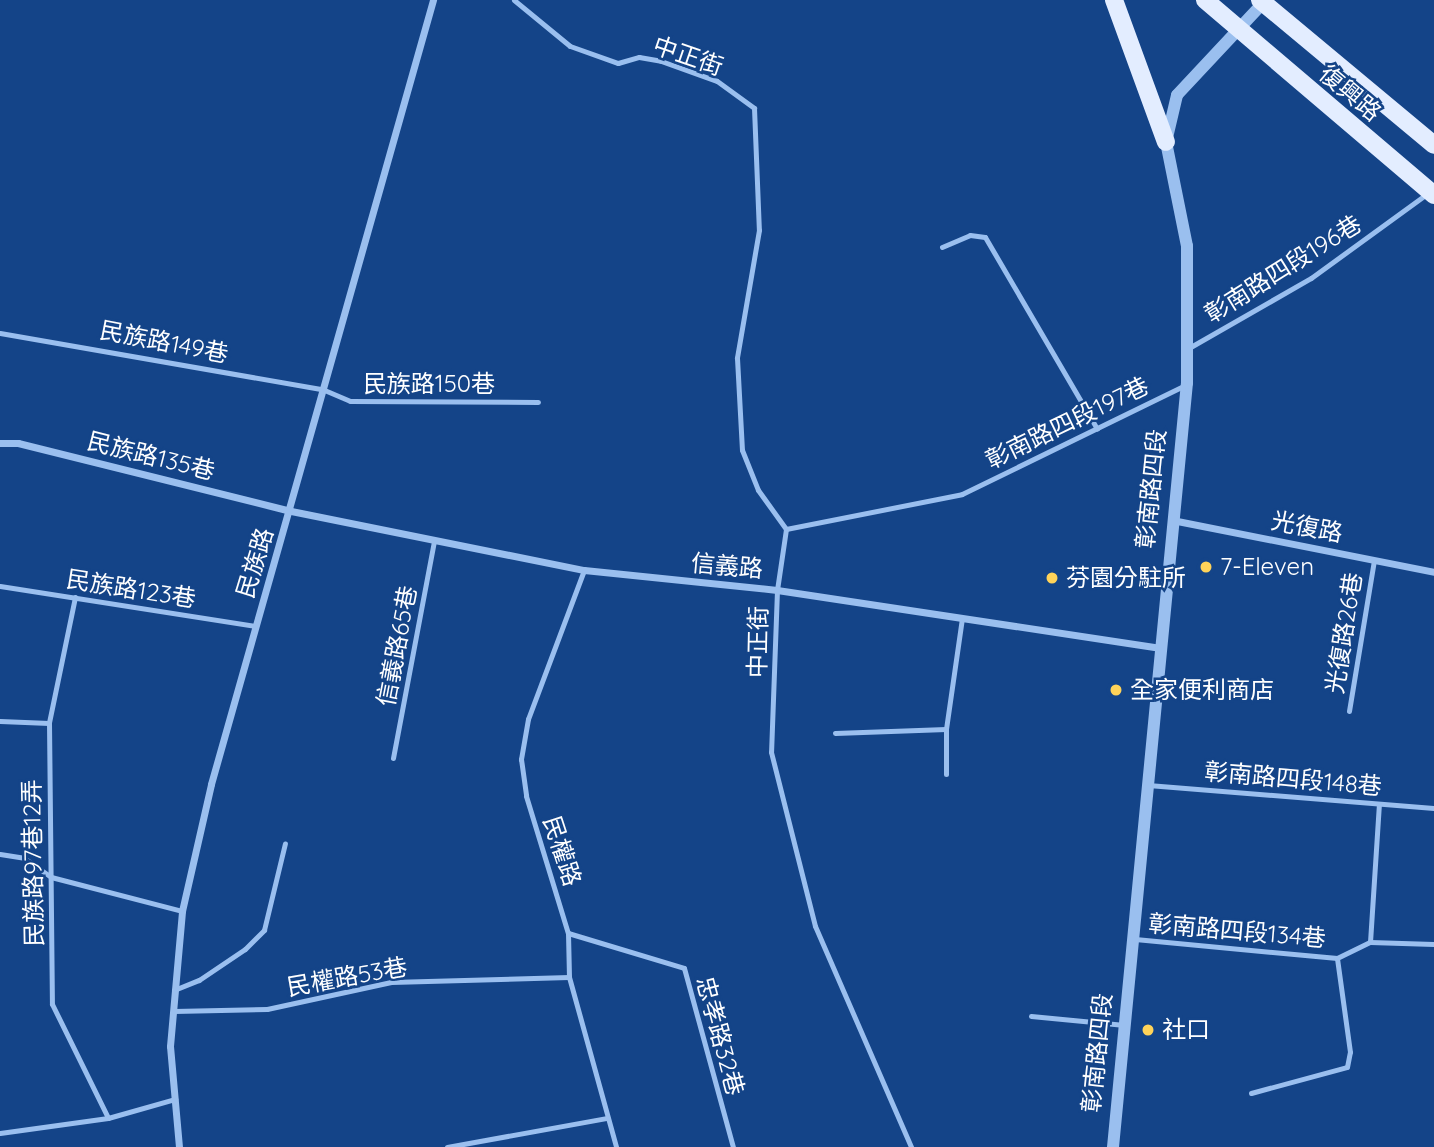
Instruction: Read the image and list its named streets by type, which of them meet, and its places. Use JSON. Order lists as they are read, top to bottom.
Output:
{
  "streets": {
    "main road": ["復興路"],
    "street": [
      "民族路135巷",
      "彰南路四段",
      "光復路",
      "民族路",
      "信義路"
    ],
    "lane": [
      "中正街",
      "彰南路四段196巷",
      "民族路149巷",
      "民族路150巷",
      "彰南路四段197巷",
      "民族路123巷",
      "光復路26巷",
      "信義路65巷",
      "彰南路四段148巷",
      "民權路",
      "民族路97巷12弄",
      "彰南路四段134巷",
      "民權路53巷",
      "忠孝路32巷"
    ]
  },
  "crossings": [
    ["中正街", "彰南路四段197巷"],
    ["中正街", "信義路"],
    ["復興路", "彰南路四段196巷"],
    ["復興路", "彰南路四段"],
    ["彰南路四段196巷", "彰南路四段"],
    ["民族路149巷", "民族路150巷"],
    ["民族路149巷", "民族路"],
    ["民族路150巷", "民族路"],
    ["彰南路四段197巷", "彰南路四段"],
    ["民族路135巷", "民族路"],
    ["民族路135巷", "信義路"],
    ["彰南路四段", "光復路"],
    ["彰南路四段", "信義路"],
    ["彰南路四段", "彰南路四段148巷"],
    ["彰南路四段", "彰南路四段134巷"],
    ["光復路", "光復路26巷"],
    ["民族路", "信義路"],
    ["民族路", "民族路123巷"],
    ["民族路", "民權路53巷"],
    ["信義路", "信義路65巷"],
    ["信義路", "民權路"],
    ["民族路123巷", "民族路97巷12弄"],
    ["民權路", "民權路53巷"],
    ["民權路", "忠孝路32巷"]
  ],
  "places": [
    "7-Eleven",
    "芬園分駐所",
    "全家便利商店",
    "社口"
  ]
}
